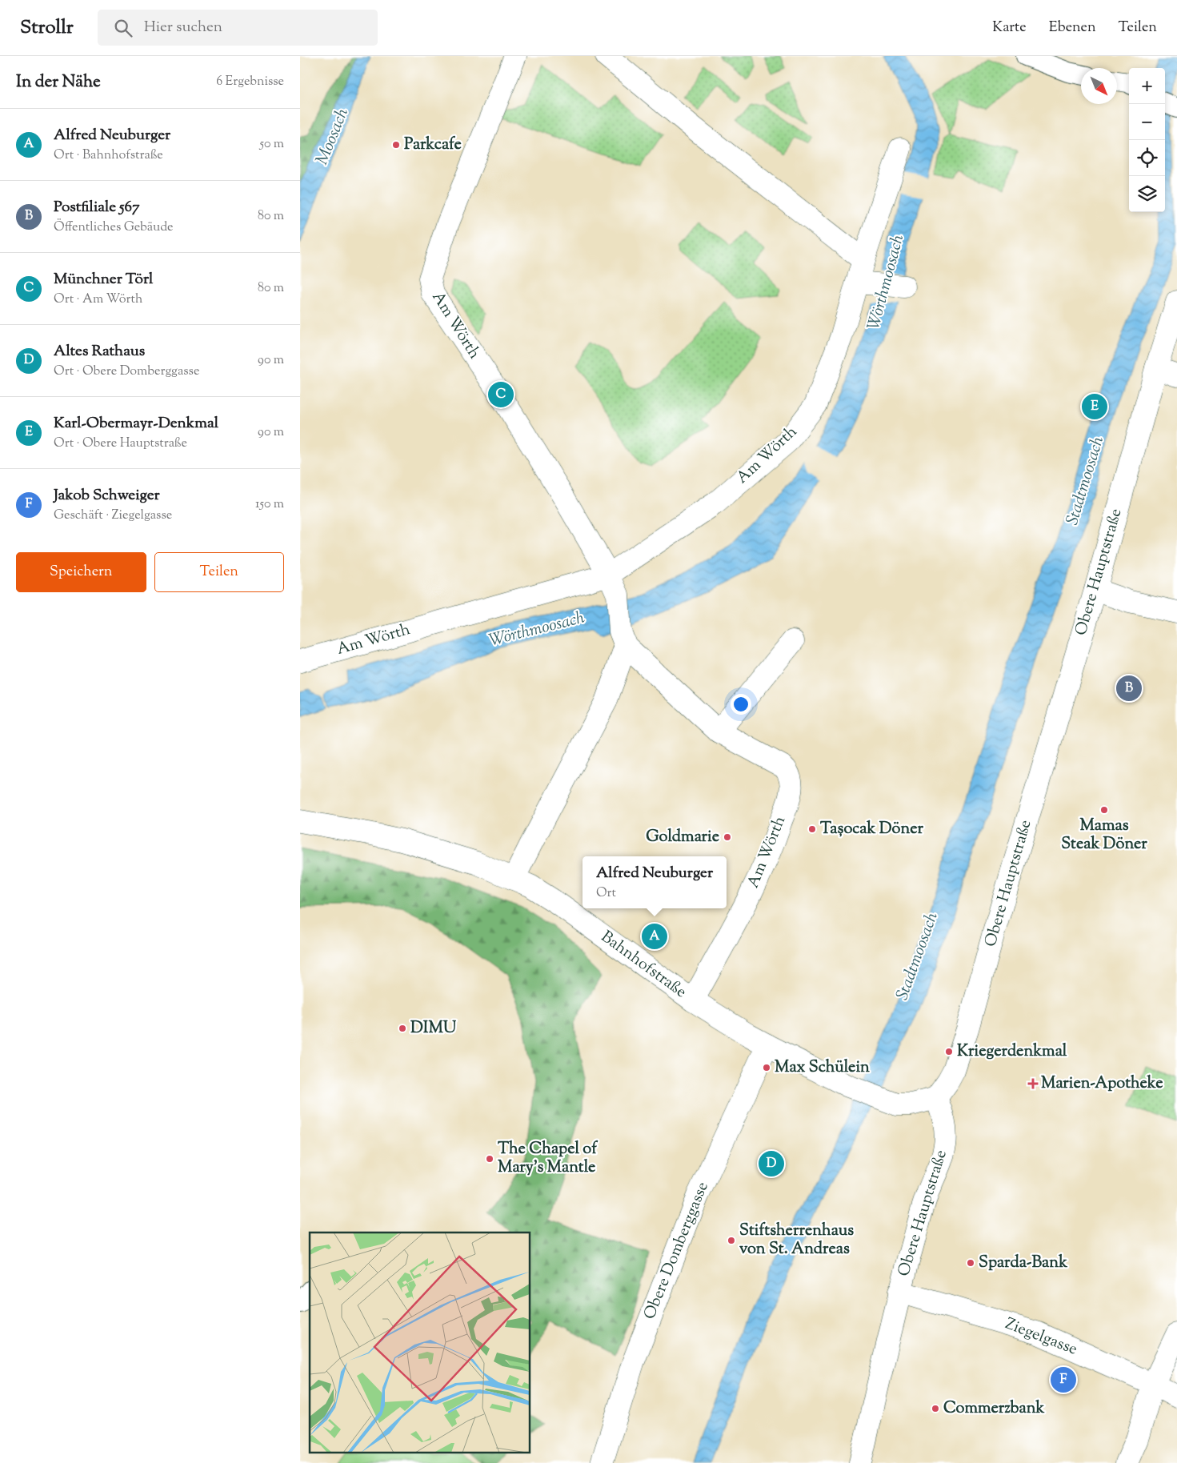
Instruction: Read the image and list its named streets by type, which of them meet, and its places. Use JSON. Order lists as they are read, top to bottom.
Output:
{
  "streets": {
    "street": [
      "Am Wörth",
      "Obere Hauptstraße",
      "Bahnhofstraße",
      "Obere Domberggasse",
      "Ziegelgasse"
    ]
  },
  "crossings": [
    ["Am Wörth", "Bahnhofstraße"],
    ["Obere Hauptstraße", "Bahnhofstraße"],
    ["Obere Hauptstraße", "Ziegelgasse"],
    ["Bahnhofstraße", "Obere Domberggasse"]
  ],
  "water": ["Moosach", "Wörthmoosach", "Stadtmoosach"],
  "places": {
    "other": [
      "Parkcafe",
      "Mamas Steak Döner",
      "Taşocak Döner",
      "Goldmarie",
      "DIMU",
      "Kriegerdenkmal",
      "Max Schülein",
      "The Chapel of Mary’s Mantle",
      "Stiftsherrenhaus von St. Andreas",
      "Sparda-Bank",
      "Commerzbank"
    ],
    "health": ["Marien-Apotheke"]
  },
  "north": "bottom right",
  "page": {
    "header": "Strollr",
    "search": "Hier suchen",
    "nav": ["Karte", "Ebenen", "Teilen"],
    "heading": ["In der Nähe", "6 Ergebnisse"],
    "map_buttons": ["+", "−"],
    "list": [
      {
        "mark": "A",
        "name": "Alfred Neuburger",
        "note": "Ort · Bahnhofstraße",
        "value": "50 m"
      },
      {
        "mark": "B",
        "name": "Postfiliale 567",
        "note": "Öffentliches Gebäude",
        "value": "80 m"
      },
      {
        "mark": "C",
        "name": "Münchner Törl",
        "note": "Ort · Am Wörth",
        "value": "80 m"
      },
      {
        "mark": "D",
        "name": "Altes Rathaus",
        "note": "Ort · Obere Domberggasse",
        "value": "90 m"
      },
      {
        "mark": "E",
        "name": "Karl-Obermayr-Denkmal",
        "note": "Ort · Obere Hauptstraße",
        "value": "90 m"
      },
      {
        "mark": "F",
        "name": "Jakob Schweiger",
        "note": "Geschäft · Ziegelgasse",
        "value": "150 m"
      }
    ],
    "pins": [
      "C",
      "E",
      "B",
      "A",
      "D",
      "F"
    ],
    "buttons": ["Speichern", "Teilen"],
    "popup": ["Alfred Neuburger", "Ort"]
  }
}
